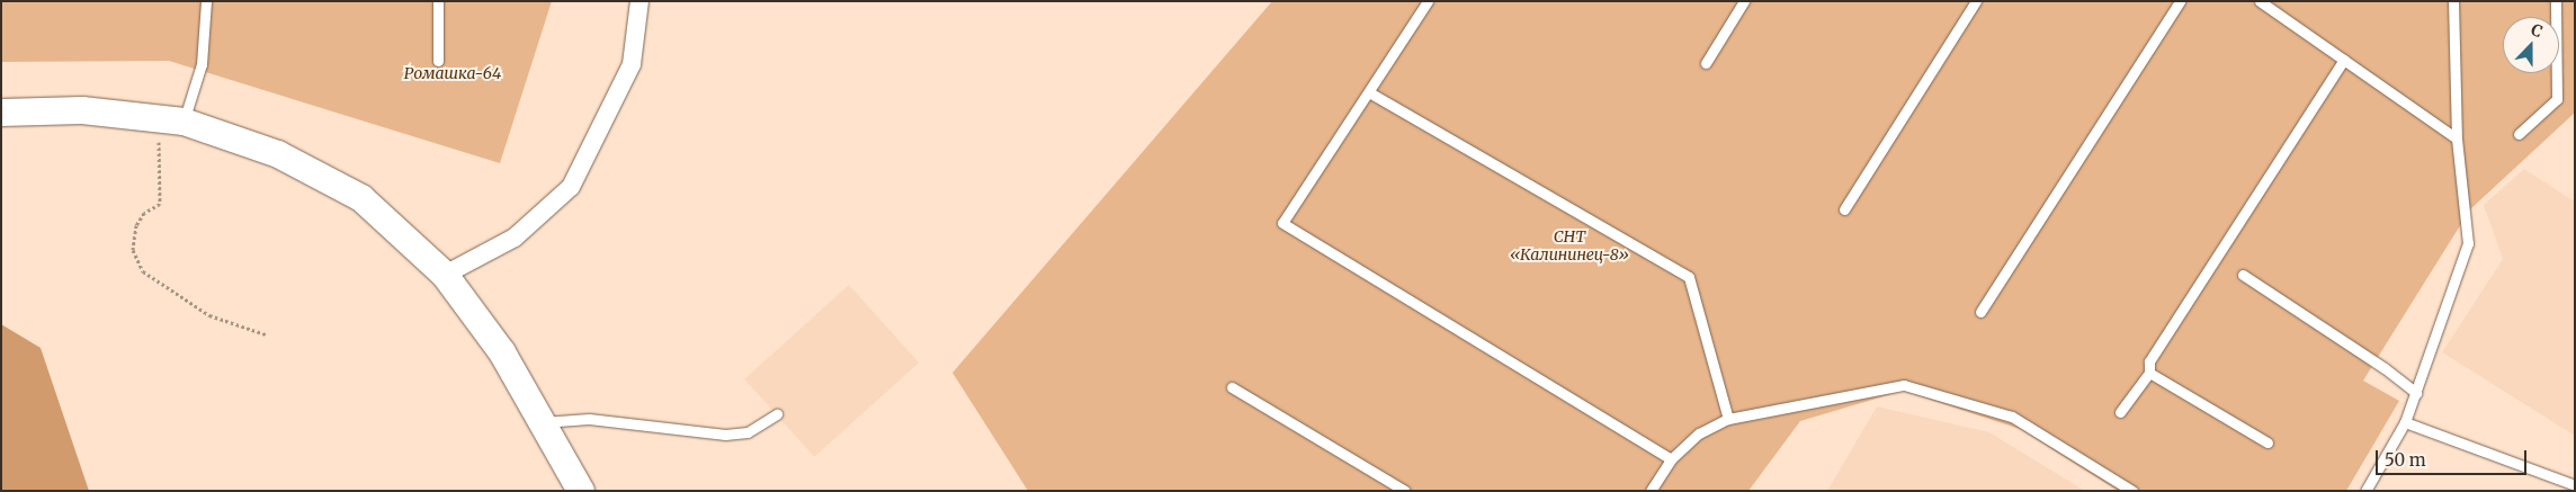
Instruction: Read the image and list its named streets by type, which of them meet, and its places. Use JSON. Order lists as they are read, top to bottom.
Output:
{
  "parks": ["Ромашка-64", "СНТ «Калининец-8»"],
  "scale_bar": "50 m",
  "north": "top"
}
